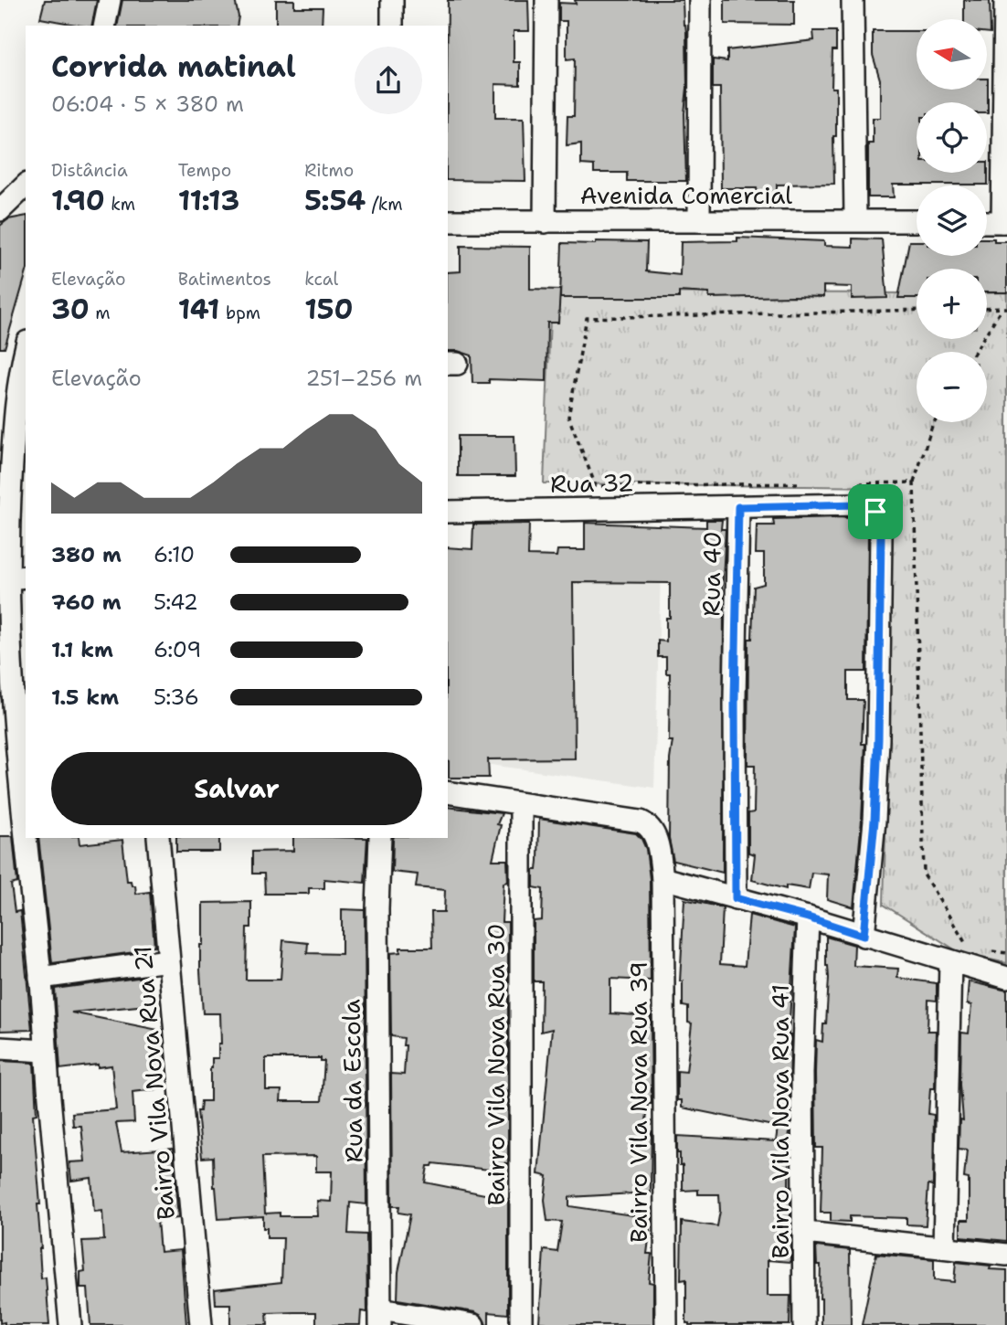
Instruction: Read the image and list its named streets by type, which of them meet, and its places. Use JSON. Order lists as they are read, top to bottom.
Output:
{
  "streets": {
    "street": [
      "Avenida Comercial",
      "Rua 32",
      "Rua 40",
      "Bairro Vila Nova Rua 30",
      "Rua da Escola",
      "Bairro Vila Nova Rua 21",
      "Bairro Vila Nova Rua 39",
      "Bairro Vila Nova Rua 41"
    ]
  },
  "crossings": [
    ["Rua 32", "Rua 40"],
    ["Bairro Vila Nova Rua 30", "Bairro Vila Nova Rua 39"]
  ],
  "north": "left",
  "page": {
    "map_buttons": ["+", "−"],
    "heading": ["Corrida matinal", "06:04 · 5 × 380 m"],
    "stats": [
      ["Distância", "1.90 km"],
      ["Tempo", "11:13"],
      ["Ritmo", "5:54 /km"],
      ["Elevação", "30 m"],
      ["Batimentos", "141 bpm"],
      ["kcal", "150"]
    ],
    "chart": ["Elevação", "251–256 m"],
    "list": [
      {
        "name": "380 m",
        "note": "6:10"
      },
      {
        "name": "760 m",
        "note": "5:42"
      },
      {
        "name": "1.1 km",
        "note": "6:09"
      },
      {
        "name": "1.5 km",
        "note": "5:36"
      }
    ],
    "buttons": "Salvar"
  }
}
